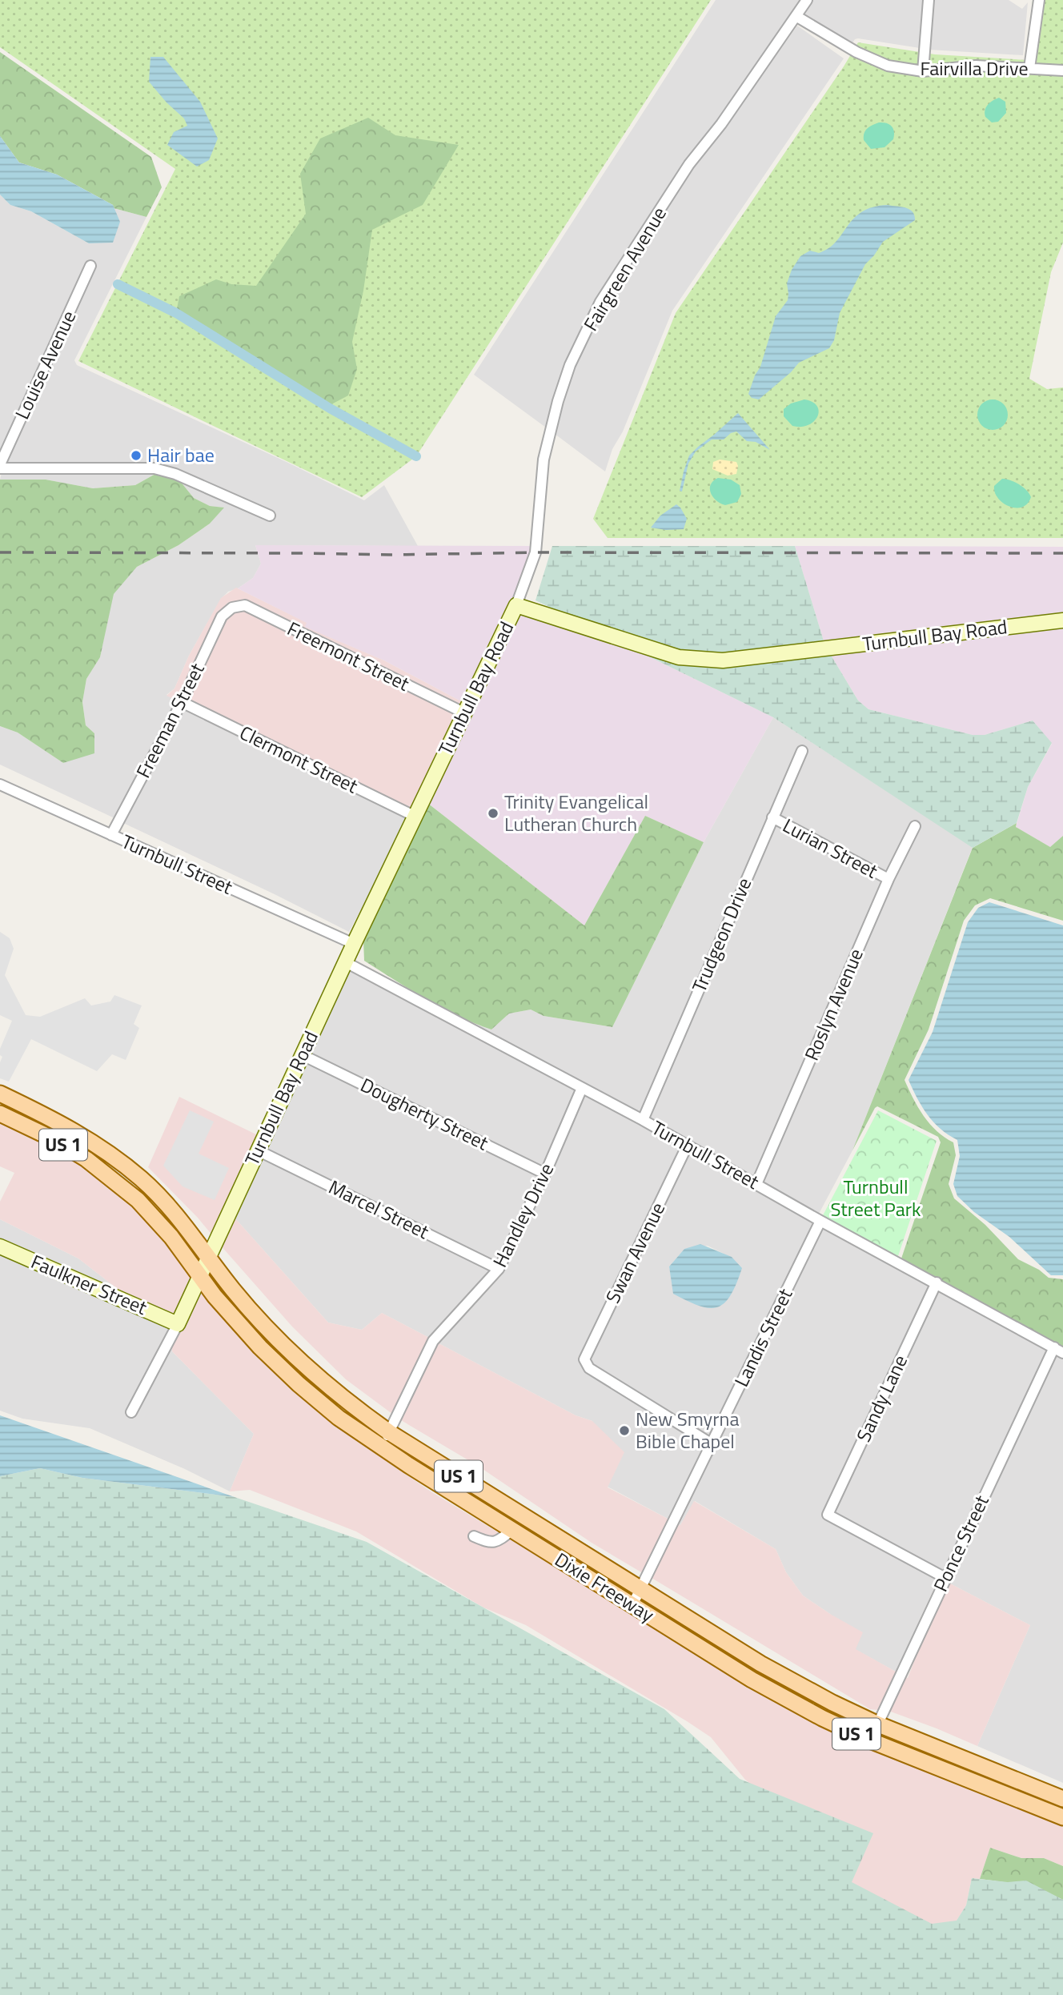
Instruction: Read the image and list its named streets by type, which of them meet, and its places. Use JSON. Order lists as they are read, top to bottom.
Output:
{
  "streets": {
    "main road": ["US 1", "Dixie Freeway"],
    "street": [
      "Fairvilla Drive",
      "Fairgreen Avenue",
      "Louise Avenue",
      "Turnbull Bay Road",
      "Freemont Street",
      "Freeman Street",
      "Clermont Street",
      "Lurian Street",
      "Turnbull Street",
      "Trudgeon Drive",
      "Roslyn Avenue",
      "Dougherty Street",
      "Marcel Street",
      "Handley Drive",
      "Swan Avenue",
      "Faulkner Street",
      "Landis Street",
      "Sandy Lane",
      "Ponce Street"
    ]
  },
  "crossings": [
    ["Fairvilla Drive", "Fairgreen Avenue"],
    ["Fairgreen Avenue", "Turnbull Bay Road"],
    ["Turnbull Bay Road", "Freemont Street"],
    ["Turnbull Bay Road", "Clermont Street"],
    ["Turnbull Bay Road", "Turnbull Street"],
    ["Turnbull Bay Road", "Dougherty Street"],
    ["Turnbull Bay Road", "US 1"],
    ["Turnbull Bay Road", "Marcel Street"],
    ["Turnbull Bay Road", "Faulkner Street"],
    ["Turnbull Bay Road", "Dixie Freeway"],
    ["Freemont Street", "Freeman Street"],
    ["Freeman Street", "Clermont Street"],
    ["Freeman Street", "Turnbull Street"],
    ["Lurian Street", "Trudgeon Drive"],
    ["Lurian Street", "Roslyn Avenue"],
    ["Turnbull Street", "Trudgeon Drive"],
    ["Turnbull Street", "Roslyn Avenue"],
    ["Turnbull Street", "Handley Drive"],
    ["Turnbull Street", "Swan Avenue"],
    ["Turnbull Street", "Landis Street"],
    ["Turnbull Street", "Sandy Lane"],
    ["Turnbull Street", "Ponce Street"],
    ["Dougherty Street", "Handley Drive"],
    ["US 1", "Dixie Freeway"],
    ["Marcel Street", "Handley Drive"],
    ["Handley Drive", "Dixie Freeway"],
    ["Swan Avenue", "Landis Street"],
    ["Landis Street", "Dixie Freeway"],
    ["Sandy Lane", "Ponce Street"],
    ["Ponce Street", "Dixie Freeway"]
  ],
  "parks": ["Turnbull Street Park"],
  "places": ["Hair bae", "Trinity Evangelical Lutheran Church", "New Smyrna Bible Chapel"]
}
